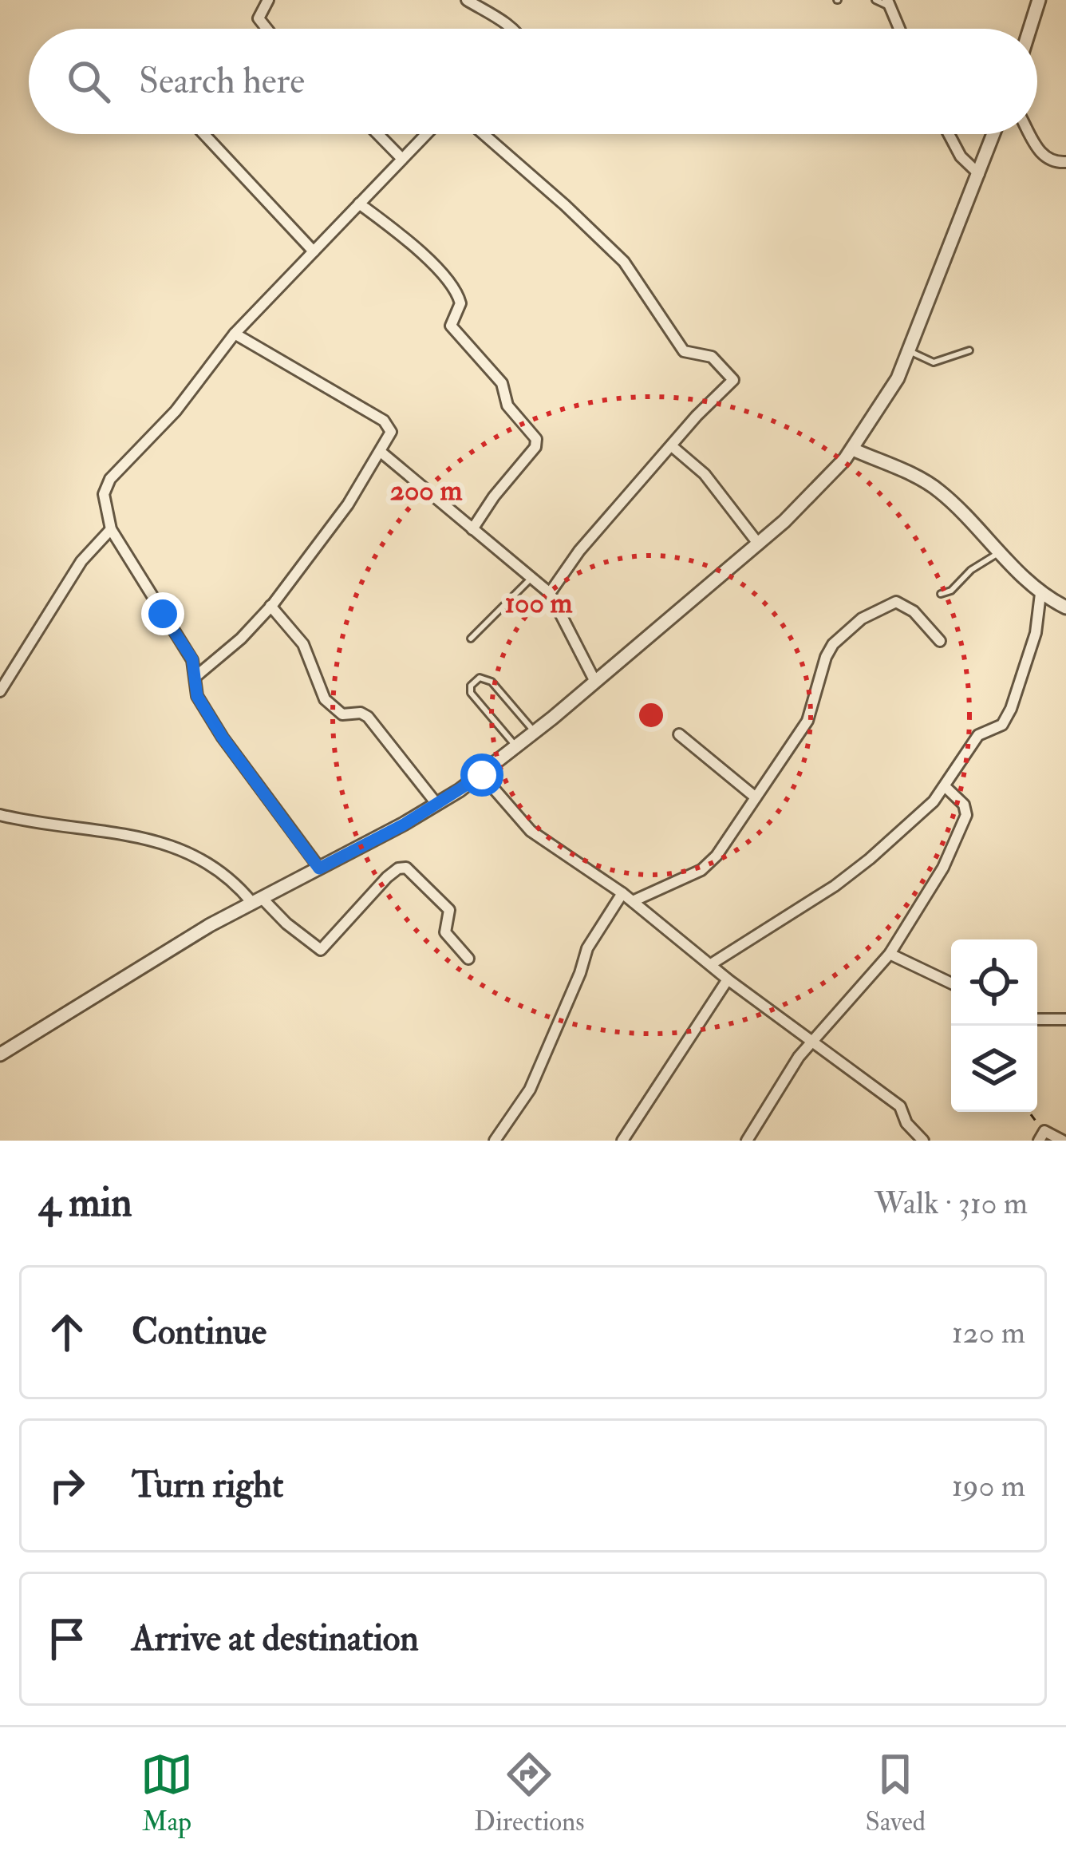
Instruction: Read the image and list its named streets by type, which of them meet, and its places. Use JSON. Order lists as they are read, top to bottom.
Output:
{
  "page": {
    "search": "Search here",
    "heading": ["4 min", "Walk · 310 m"],
    "list": [
      ["Continue", "120 m"],
      ["Turn right", "190 m"],
      "Arrive at destination"
    ],
    "nav": ["Map", "Directions", "Saved"]
  },
  "rings": ["200 m", "100 m"]
}
